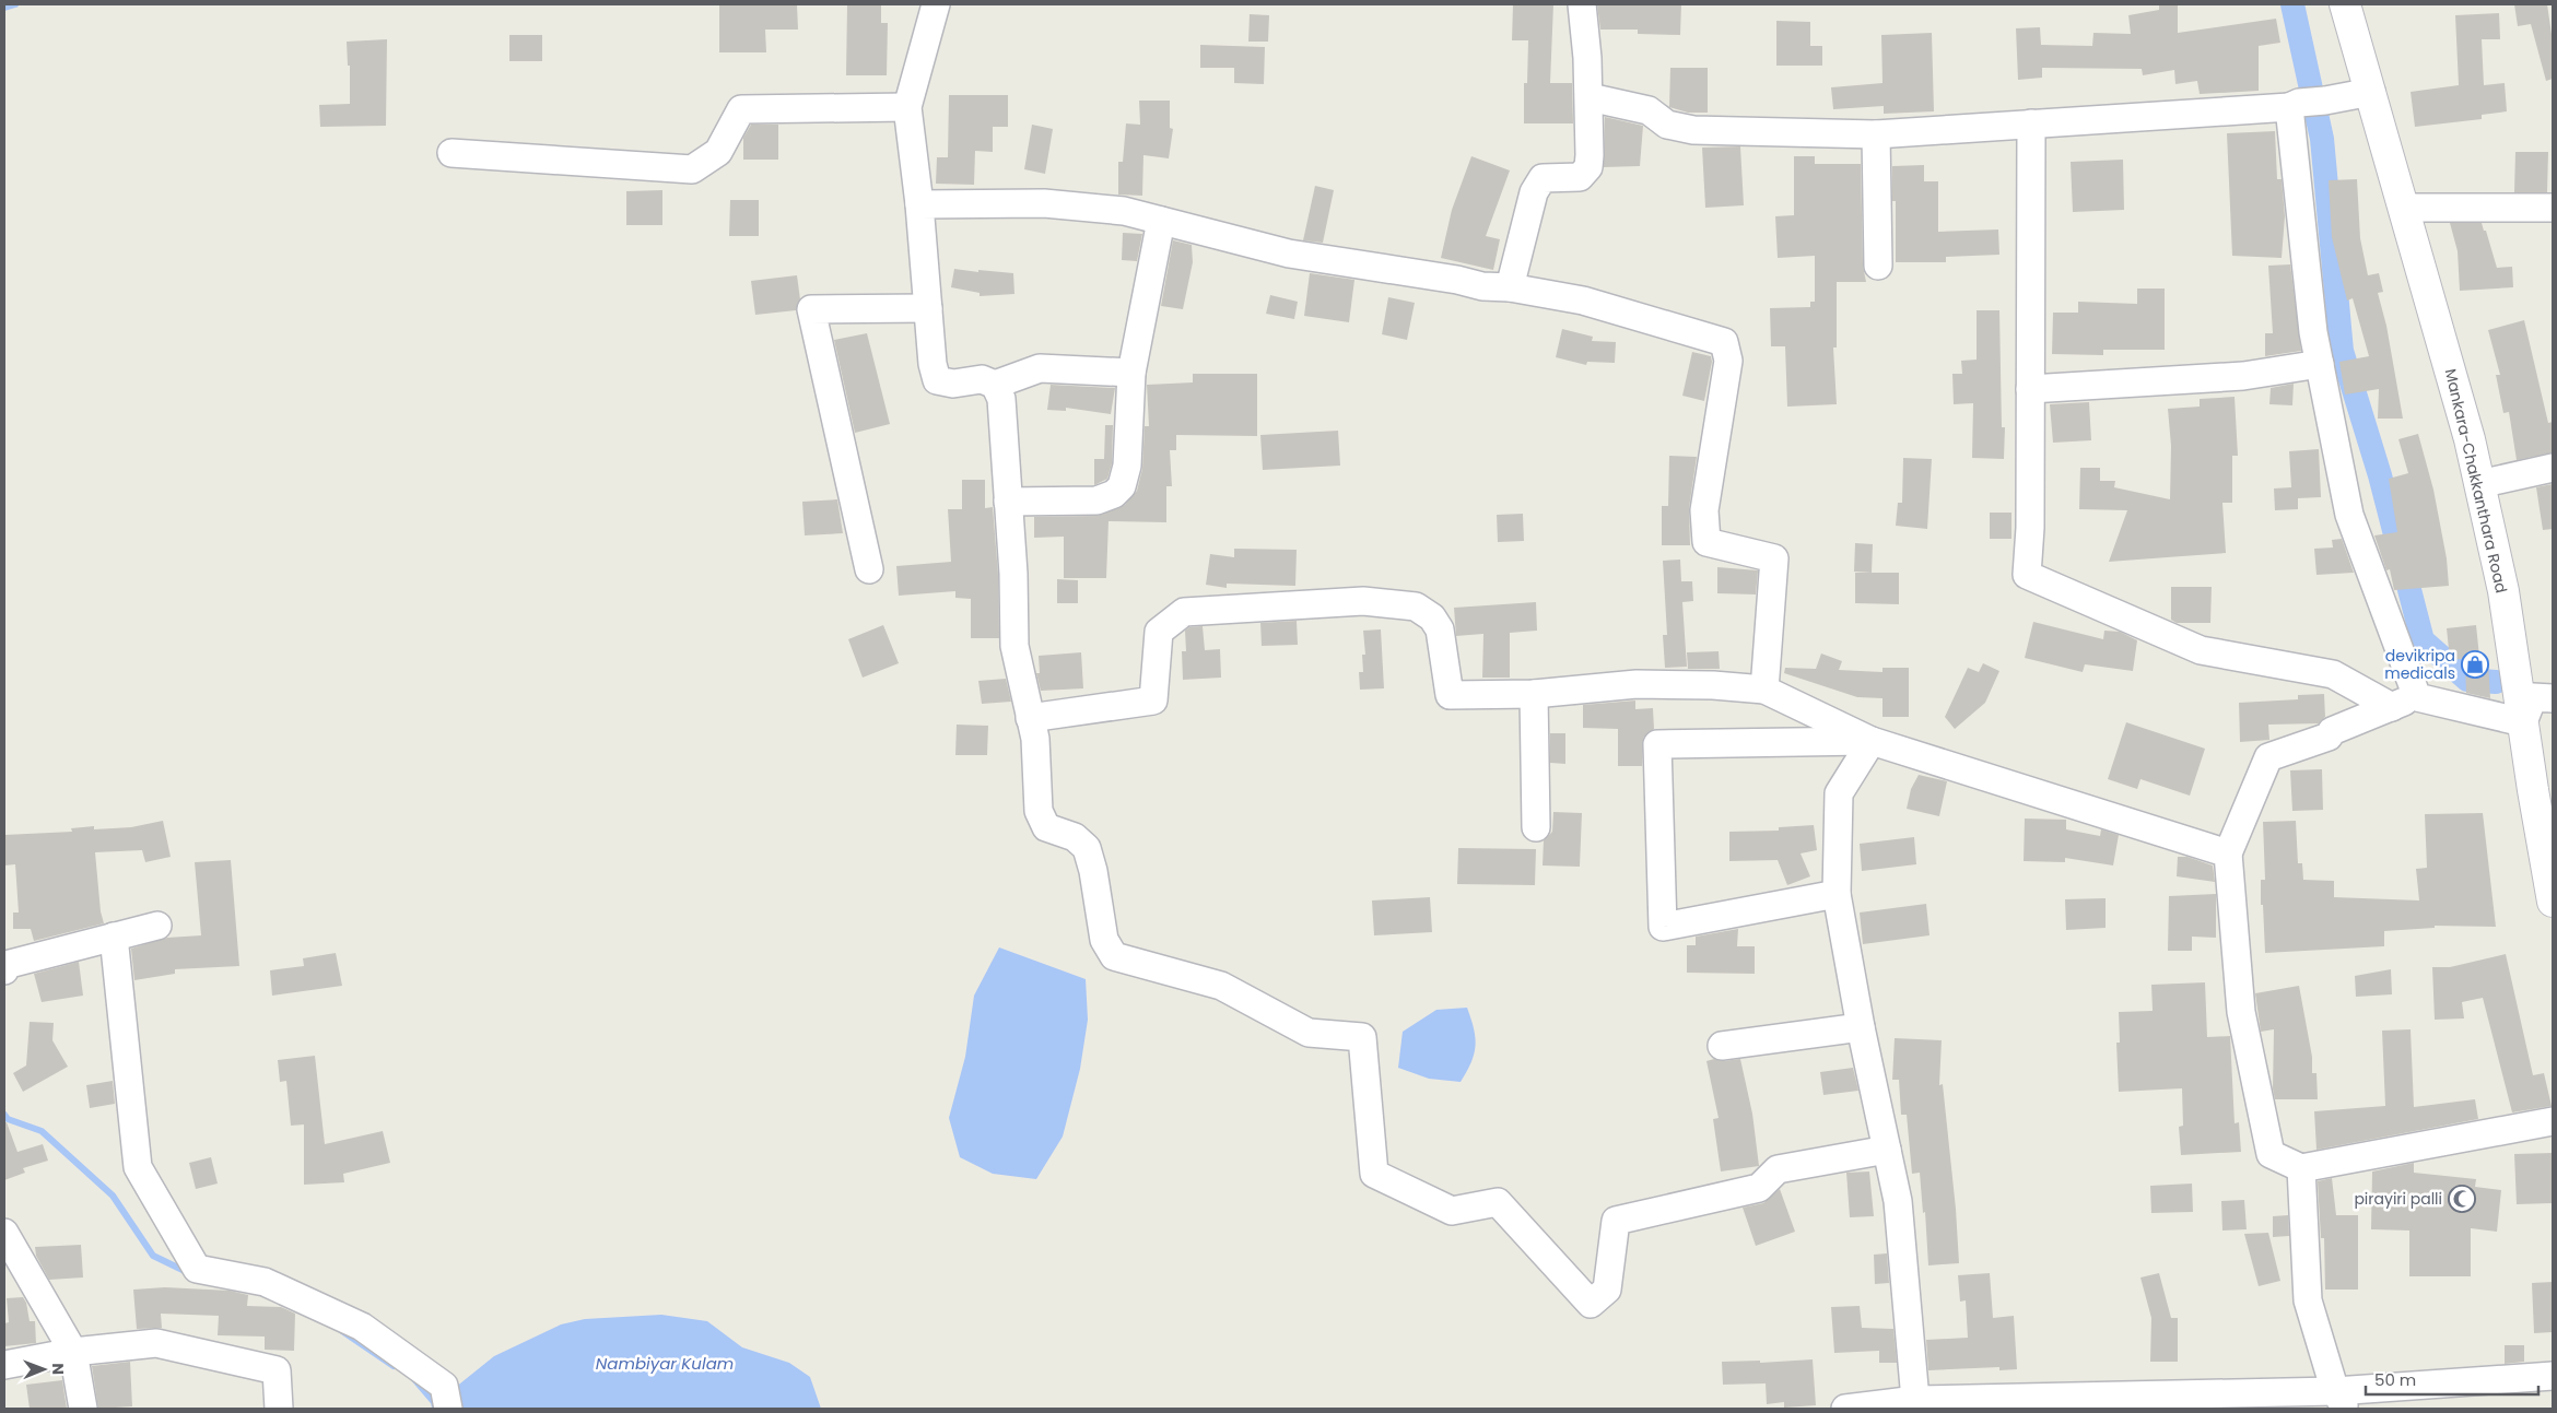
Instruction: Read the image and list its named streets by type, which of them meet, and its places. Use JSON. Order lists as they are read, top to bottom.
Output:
{
  "streets": {
    "main road": ["Mankara-Chakkanthara Road"]
  },
  "water": ["Nambiyar Kulam"],
  "places": {
    "shop": ["devikripa medicals"],
    "mosque": ["pirayiri palli"]
  },
  "scale_bar": "50 m",
  "north": "right"
}
